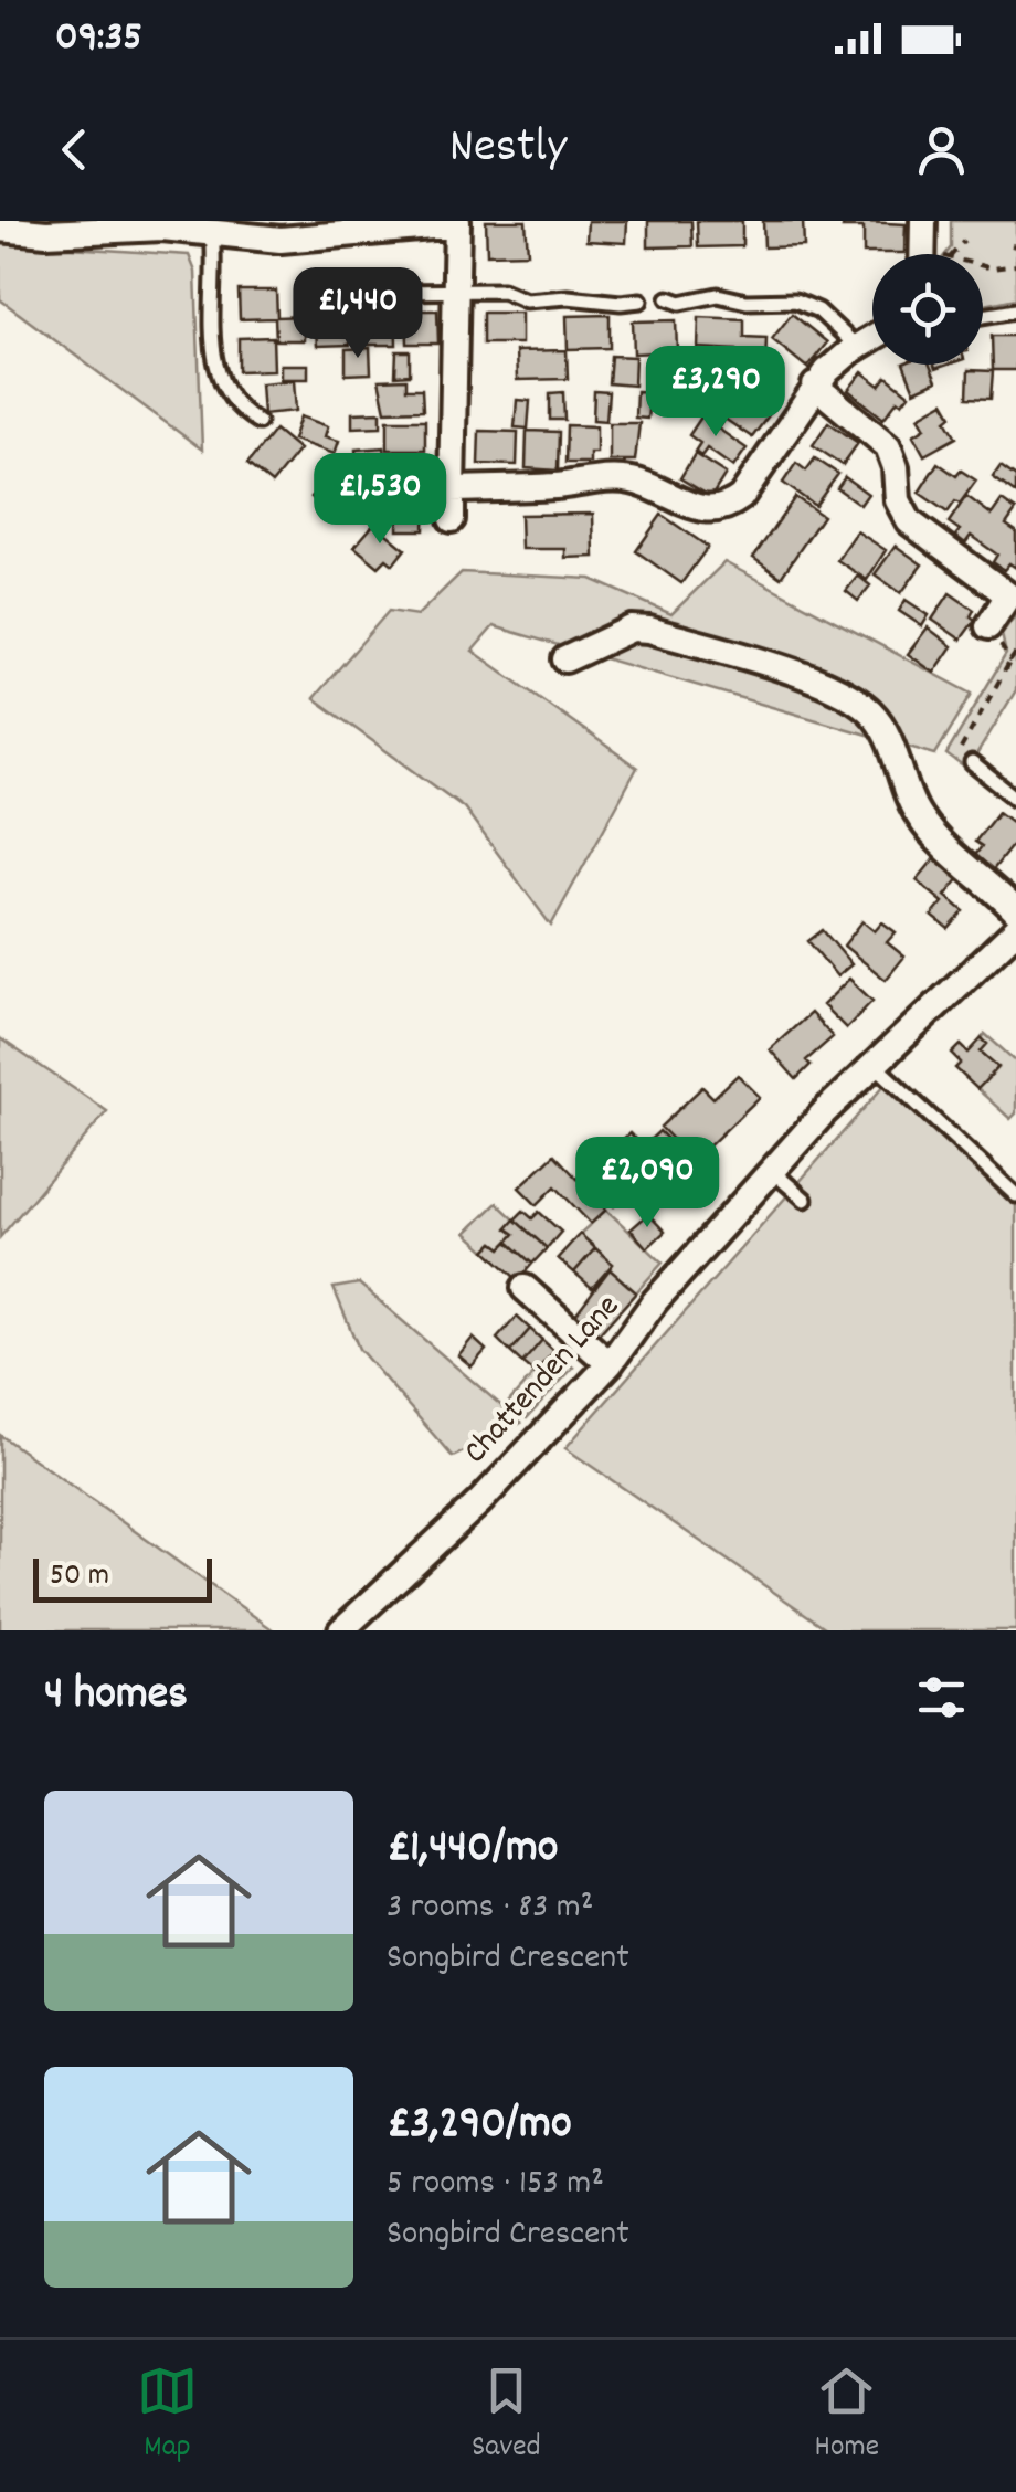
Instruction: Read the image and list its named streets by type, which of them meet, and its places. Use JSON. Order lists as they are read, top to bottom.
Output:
{
  "streets": {
    "street": ["Chattenden Lane"]
  },
  "scale_bar": "50 m",
  "page": {
    "status": "09:35",
    "header": "Nestly",
    "price": [
      "£1,440",
      "£3,290",
      "£1,530",
      "£2,090"
    ],
    "scale": "50 m",
    "heading": "4 homes",
    "list": [
      {
        "name": "£1,440/mo",
        "note": "3 rooms · 83 m² · Songbird Crescent"
      },
      {
        "name": "£3,290/mo",
        "note": "5 rooms · 153 m² · Songbird Crescent"
      }
    ],
    "tabs": ["Map", "Saved", "Home"]
  }
}
